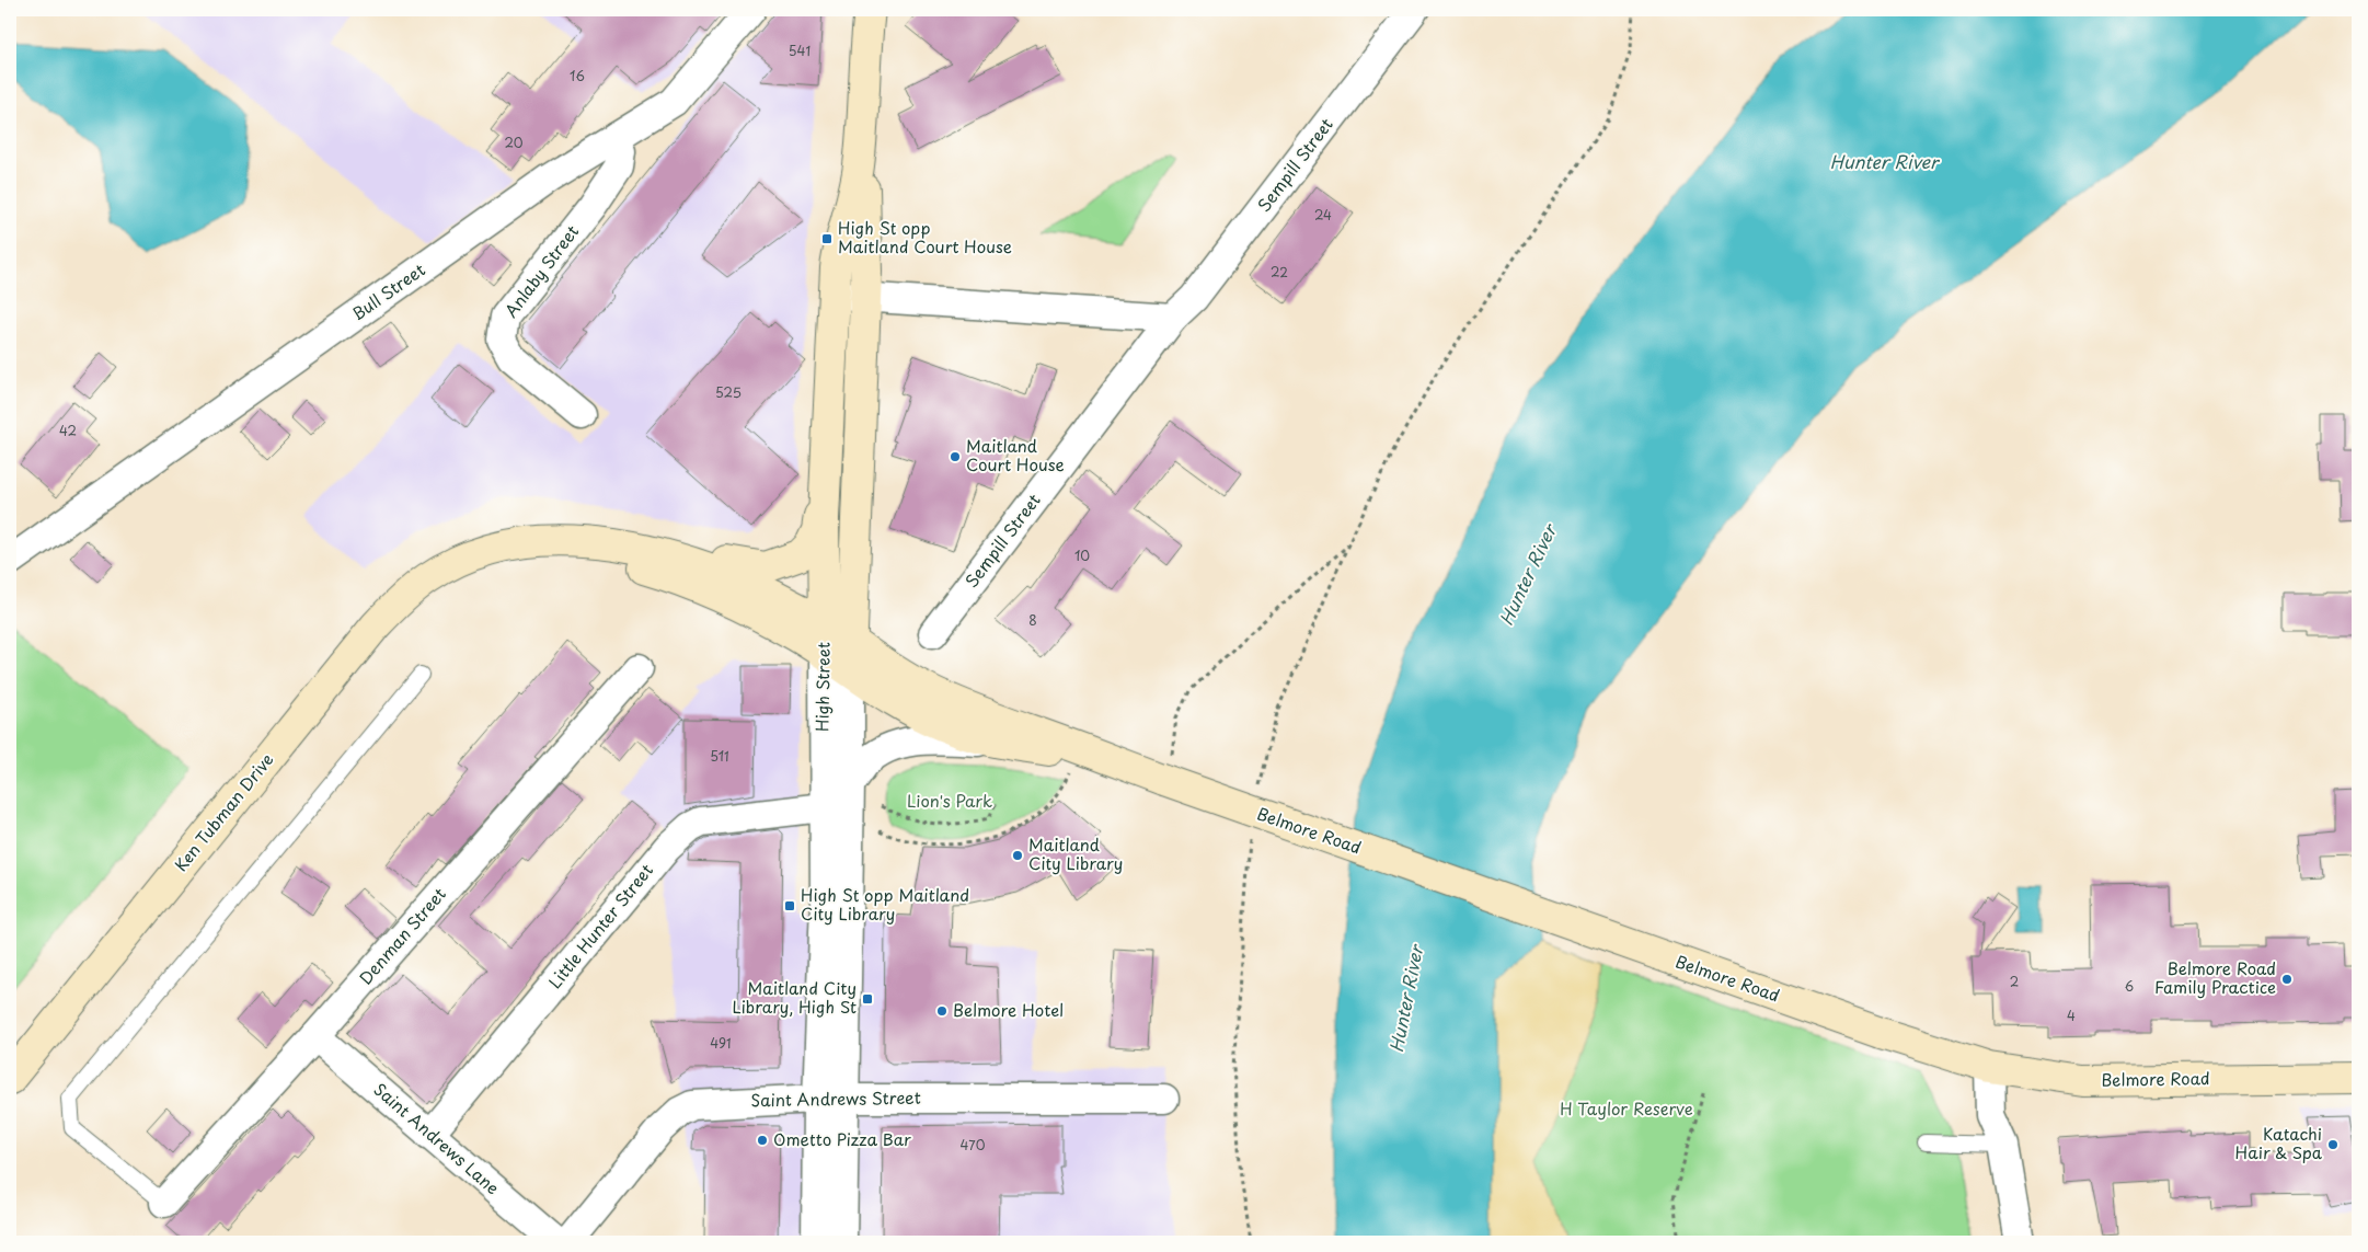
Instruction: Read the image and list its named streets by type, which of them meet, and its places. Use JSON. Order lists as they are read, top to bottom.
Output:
{
  "streets": {
    "main road": ["High Street", "Ken Tubman Drive", "Belmore Road"],
    "street": [
      "Sempill Street",
      "Anlaby Street",
      "Bull Street",
      "Little Hunter Street",
      "Denman Street",
      "Saint Andrews Street",
      "Saint Andrews Lane"
    ]
  },
  "crossings": [
    ["Anlaby Street", "Bull Street"],
    ["High Street", "Ken Tubman Drive"],
    ["High Street", "Belmore Road"],
    ["High Street", "Little Hunter Street"],
    ["High Street", "Saint Andrews Street"],
    ["Ken Tubman Drive", "Belmore Road"],
    ["Little Hunter Street", "Saint Andrews Lane"],
    ["Denman Street", "Saint Andrews Lane"]
  ],
  "water": ["Hunter River"],
  "parks": ["Lion's Park", "H Taylor Reserve"],
  "places": {
    "transit": ["High St opp Maitland Court House", "High St opp Maitland City Library", "Maitland City Library, High St"],
    "other": [
      "Maitland Court House",
      "Maitland City Library",
      "Belmore Road Family Practice",
      "Belmore Hotel",
      "Ometto Pizza Bar",
      "Katachi Hair & Spa"
    ]
  },
  "house_numbers": [
    "541",
    "16",
    "20",
    "24",
    "22",
    "525",
    "42",
    "10",
    "8",
    "511",
    "2",
    "6",
    "4",
    "491",
    "470"
  ]
}
